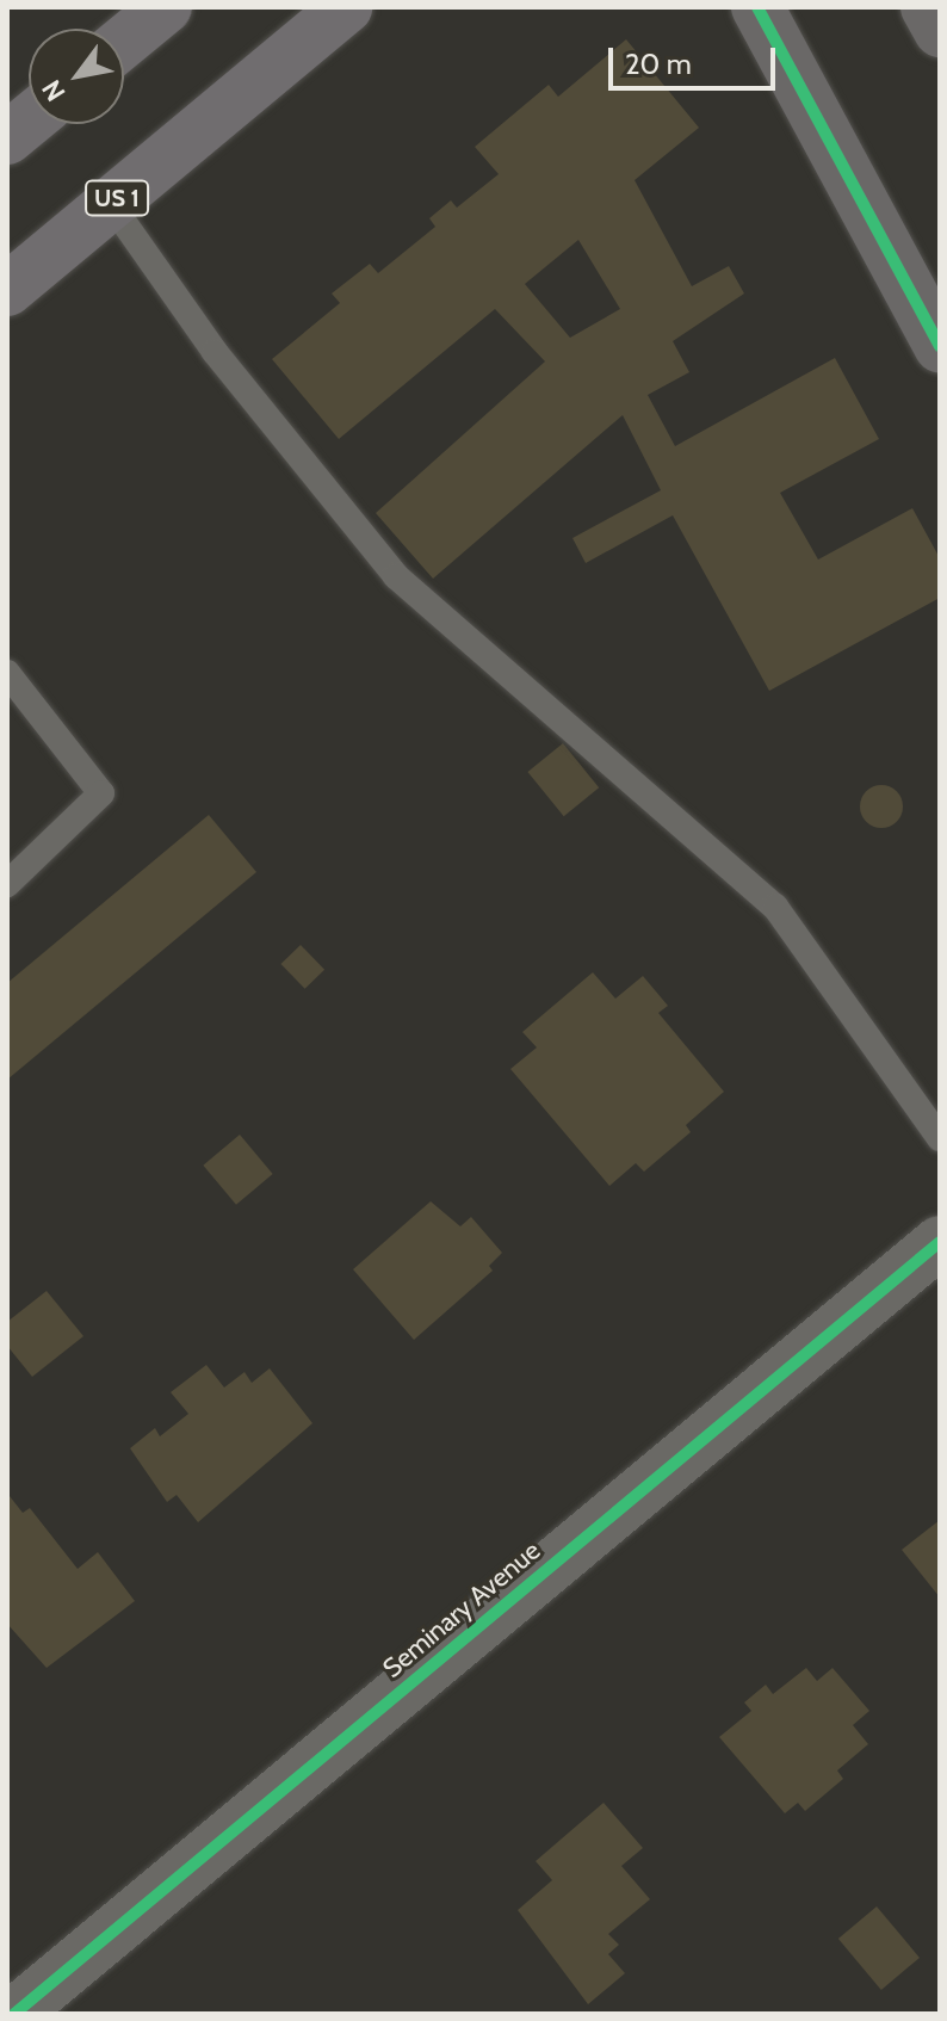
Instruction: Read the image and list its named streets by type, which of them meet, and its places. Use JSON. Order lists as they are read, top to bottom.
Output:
{
  "streets": {
    "main road": ["US 1"],
    "street": ["Seminary Avenue"]
  },
  "scale_bar": "20 m",
  "north": "bottom left"
}
